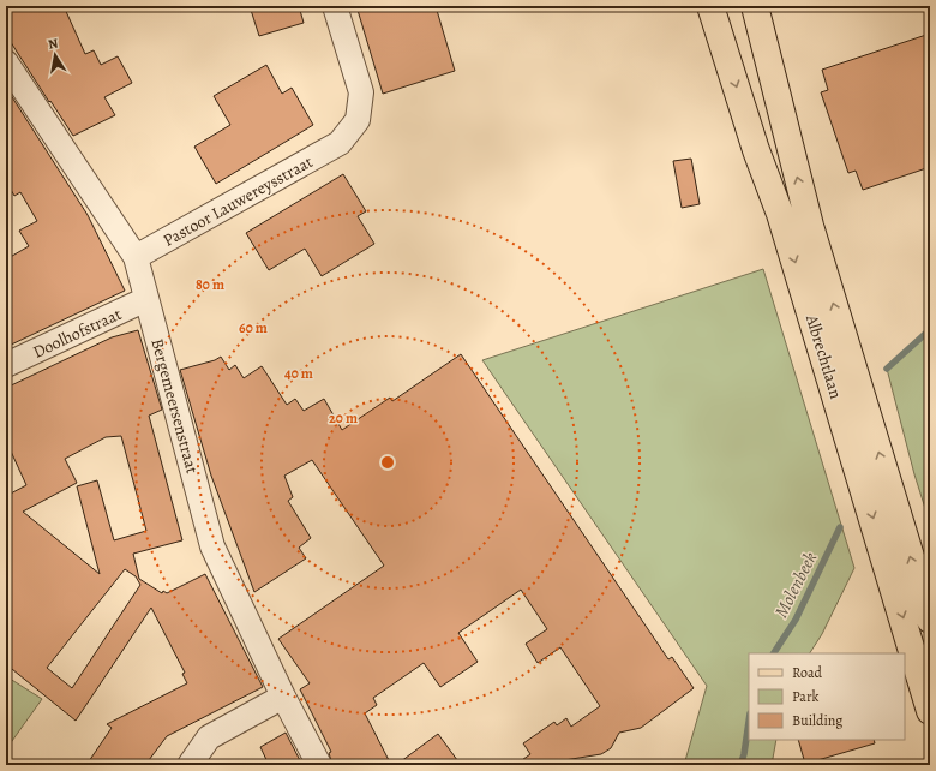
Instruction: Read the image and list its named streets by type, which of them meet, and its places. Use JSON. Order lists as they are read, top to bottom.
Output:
{
  "streets": {
    "main road": ["Albrechtlaan"],
    "street": ["Pastoor Lauwereysstraat", "Doolhofstraat", "Bergemeersenstraat"]
  },
  "crossings": [
    ["Pastoor Lauwereysstraat", "Bergemeersenstraat"],
    ["Doolhofstraat", "Bergemeersenstraat"]
  ],
  "water": ["Molenbeek"],
  "legend": ["Road", "Park", "Building"],
  "north": "top",
  "rings": [
    "80 m",
    "60 m",
    "40 m",
    "20 m"
  ]
}
